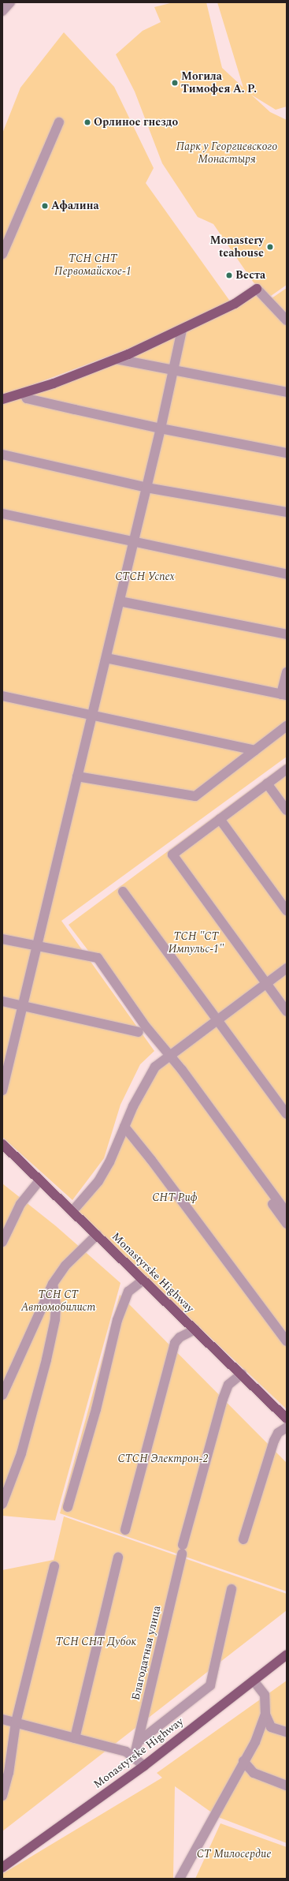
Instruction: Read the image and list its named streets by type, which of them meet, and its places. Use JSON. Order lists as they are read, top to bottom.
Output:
{
  "streets": {
    "main road": ["Monastyrske Highway"],
    "street": ["Благодатная улица"]
  },
  "crossings": [
    ["Monastyrske Highway", "Благодатная улица"]
  ],
  "parks": [
    "Парк у Георгиевского Монастыря",
    "ТСН СНТ Первомайское-1",
    "СТСН Успех",
    "ТСН \"СТ Импульс-1\"",
    "СНТ Риф",
    "ТСН СТ Автомобилист",
    "СТСН Электрон-2",
    "ТСН СНТ Дубок",
    "СТ Милосердие"
  ],
  "places": [
    "Могила Тимофея А. Р.",
    "Орлиное гнездо",
    "Афалина",
    "Monastery teahouse",
    "Веста"
  ]
}
